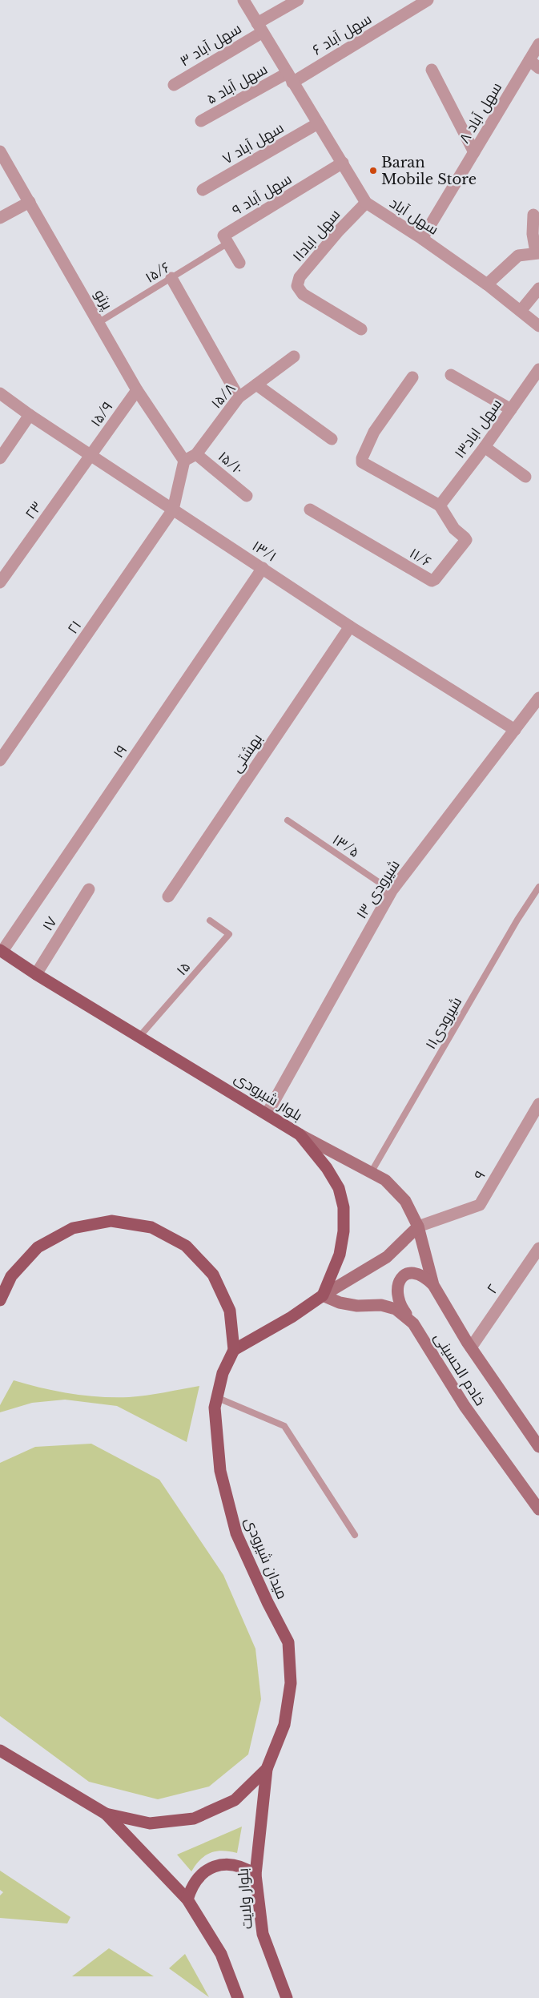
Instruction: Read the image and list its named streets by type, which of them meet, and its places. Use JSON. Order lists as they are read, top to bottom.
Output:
{
  "streets": {
    "main road": [
      "بلوار شیرودی",
      "خادم الحسینی",
      "میدان شیرودی",
      "بلوار ولایت"
    ],
    "street": [
      "سهل آباد ۶",
      "سهل آباد ۳",
      "سهل آباد ۵",
      "سهل آباد ۸",
      "سهل آباد ۷",
      "سهل آباد ۹",
      "سهل آباد",
      "سهل اباد۱۱",
      "پرتو",
      "۱۵/۸",
      "۱۵/۹",
      "سهل اباد۱۳",
      "۱۵/۱۰",
      "۲۳",
      "۱۳/۱",
      "۱۱/۶",
      "۲۱",
      "۱۹",
      "بهشتی",
      "شیرودی ۱۳",
      "۱۷",
      "۹",
      "۲"
    ],
    "lane": [
      "۱۵/۶",
      "۱۳/۵",
      "۱۵",
      "۱۱شیرودی"
    ]
  },
  "crossings": [
    ["سهل آباد ۶", "سهل آباد ۵"],
    ["سهل آباد ۶", "سهل آباد"],
    ["سهل آباد ۳", "سهل آباد"],
    ["سهل آباد ۵", "سهل آباد"],
    ["سهل آباد ۸", "سهل آباد"],
    ["سهل آباد ۷", "سهل آباد"],
    ["سهل آباد ۹", "سهل آباد"],
    ["سهل آباد ۹", "۱۵/۶"],
    ["سهل آباد", "سهل اباد۱۱"],
    ["۱۵/۶", "پرتو"],
    ["پرتو", "۱۵/۸"],
    ["پرتو", "۱۵/۹"],
    ["۱۵/۸", "۱۵/۱۰"],
    ["۱۵/۹", "۲۳"],
    ["۱۵/۹", "۱۳/۱"],
    ["سهل اباد۱۳", "۱۱/۶"],
    ["۲۳", "۱۳/۱"],
    ["۱۳/۱", "۲۱"],
    ["۱۳/۱", "۱۹"],
    ["۱۳/۱", "بهشتی"],
    ["۱۳/۱", "شیرودی ۱۳"],
    ["۱۹", "بلوار شیرودی"],
    ["۱۳/۵", "شیرودی ۱۳"],
    ["شیرودی ۱۳", "بلوار شیرودی"],
    ["۱۷", "بلوار شیرودی"],
    ["۱۵", "بلوار شیرودی"],
    ["۱۱شیرودی", "خادم الحسینی"],
    ["بلوار شیرودی", "خادم الحسینی"],
    ["۹", "خادم الحسینی"],
    ["۲", "خادم الحسینی"],
    ["میدان شیرودی", "بلوار ولایت"]
  ],
  "places": ["Baran Mobile Store"]
}
